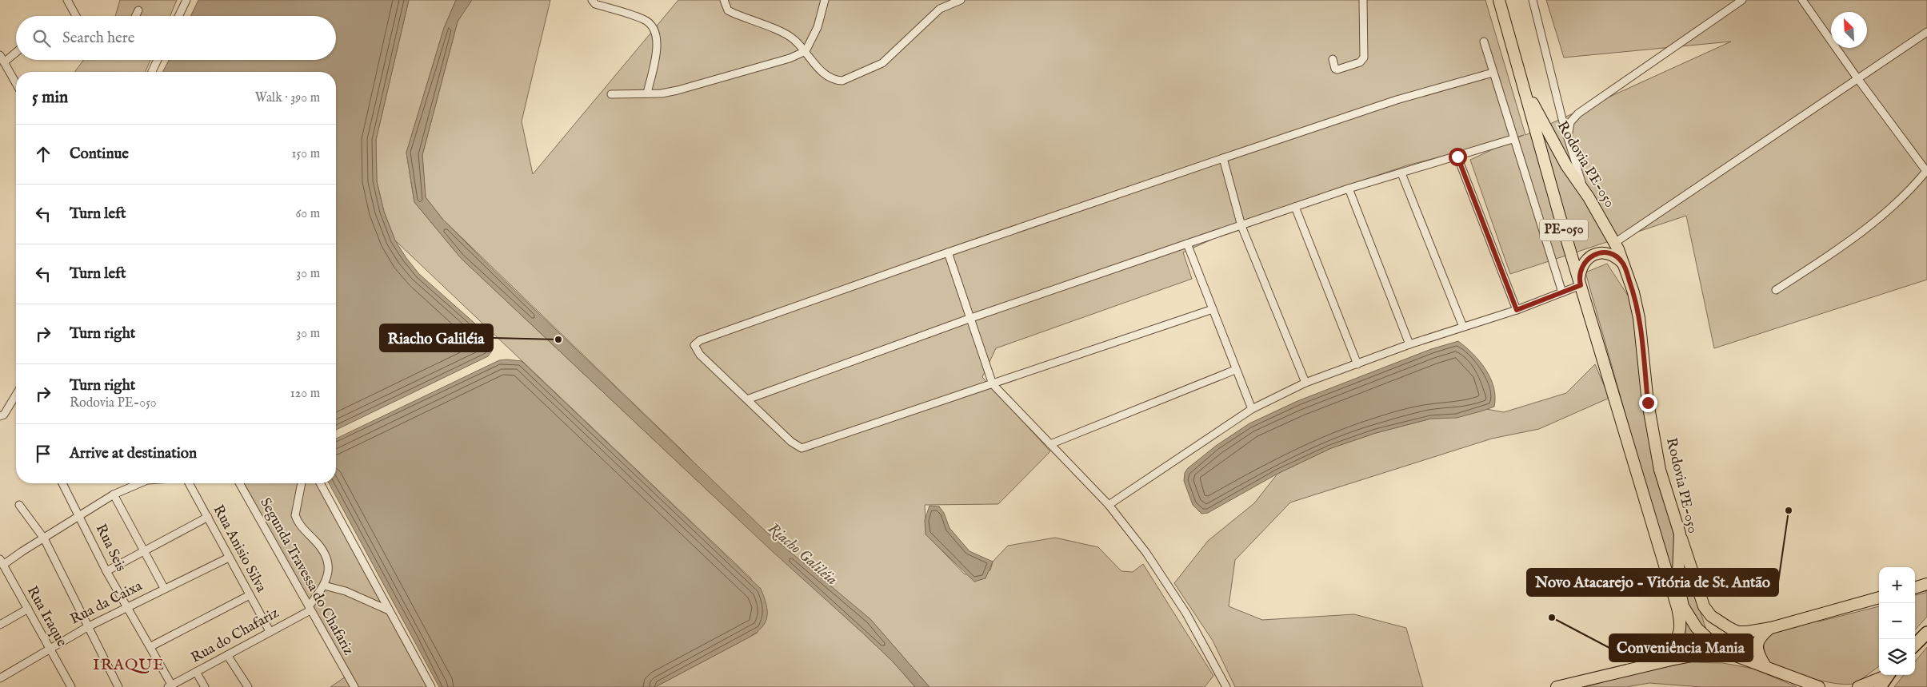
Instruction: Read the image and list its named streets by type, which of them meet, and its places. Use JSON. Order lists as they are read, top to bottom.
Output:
{
  "streets": {
    "main road": ["Rodovia PE-050", "PE-050"],
    "street": [
      "Rua Seis",
      "Rua Anisio Silva",
      "Segunda Travessa do Chafariz",
      "Rua da Caixa",
      "Rua Iraque",
      "Rua do Chafariz"
    ]
  },
  "crossings": [
    ["Rodovia PE-050", "PE-050"],
    ["Rua Seis", "Rua da Caixa"],
    ["Rua Seis", "Rua do Chafariz"],
    ["Rua Anisio Silva", "Rua da Caixa"],
    ["Rua Anisio Silva", "Rua do Chafariz"],
    ["Segunda Travessa do Chafariz", "Rua do Chafariz"],
    ["Rua da Caixa", "Rua Iraque"]
  ],
  "districts": ["IRAQUE"],
  "water": ["Riacho Galiléia"],
  "places": ["Riacho Galiléia", "Novo Atacarejo - Vitória de St. Antão", "Conveniência Mania"],
  "north": "top left",
  "page": {
    "search": "Search here",
    "heading": ["5 min", "Walk · 390 m"],
    "list": [
      ["Continue", "150 m"],
      ["Turn left", "60 m"],
      ["Turn left", "30 m"],
      ["Turn right", "30 m"],
      ["Turn right", "Rodovia PE-050", "120 m"],
      "Arrive at destination"
    ],
    "map_buttons": ["+", "−"]
  }
}
